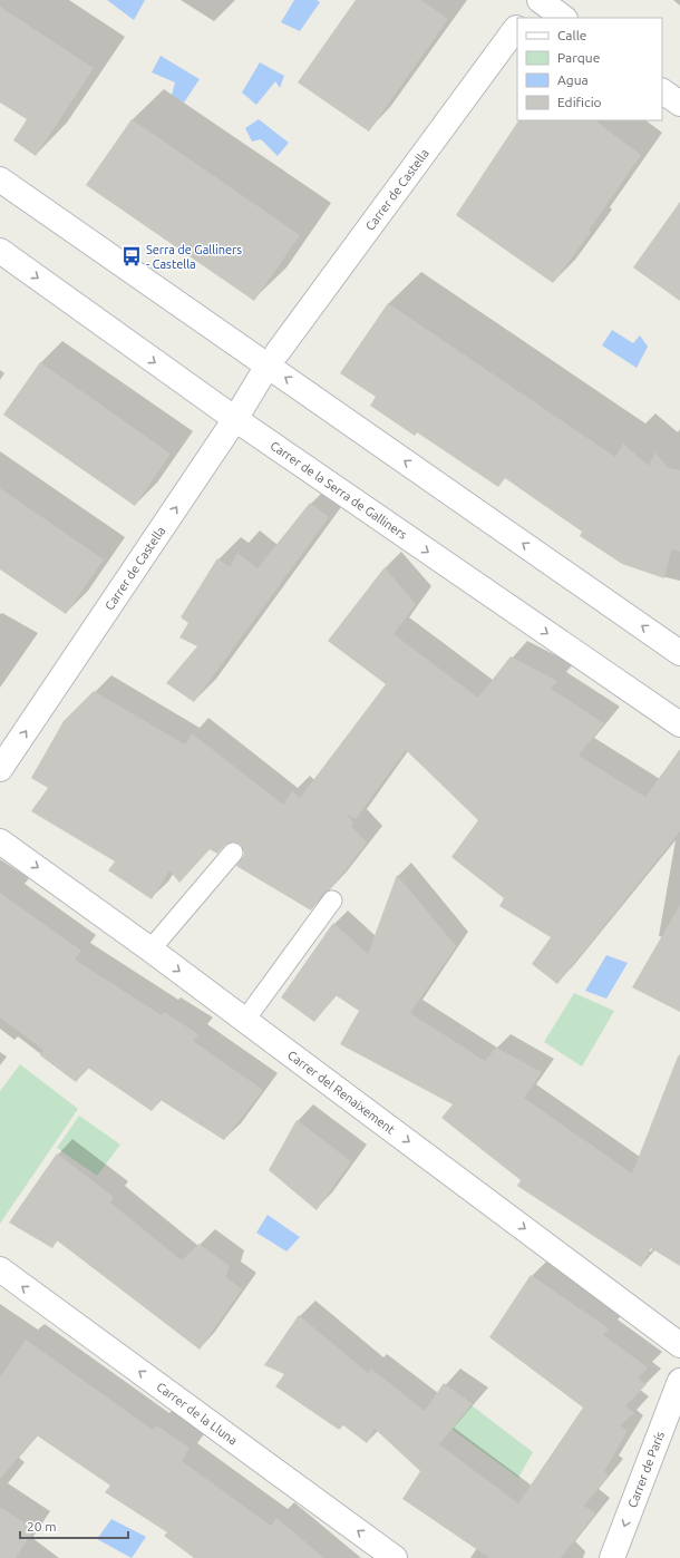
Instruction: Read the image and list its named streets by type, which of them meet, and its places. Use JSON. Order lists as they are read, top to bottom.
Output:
{
  "streets": {
    "street": [
      "Carrer de Castella",
      "Carrer de la Serra de Galliners",
      "Carrer del Renaixement",
      "Carrer de la Lluna",
      "Carrer de París"
    ]
  },
  "crossings": [
    ["Carrer de Castella", "Carrer de la Serra de Galliners"]
  ],
  "one_way": [
    "Carrer de Castella",
    "Carrer del Renaixement",
    "Carrer de la Lluna",
    "Carrer de París"
  ],
  "places": {
    "bus stop": ["Serra de Galliners - Castella"]
  },
  "legend": [
    "Calle",
    "Parque",
    "Agua",
    "Edificio"
  ],
  "scale_bar": "20 m"
}
